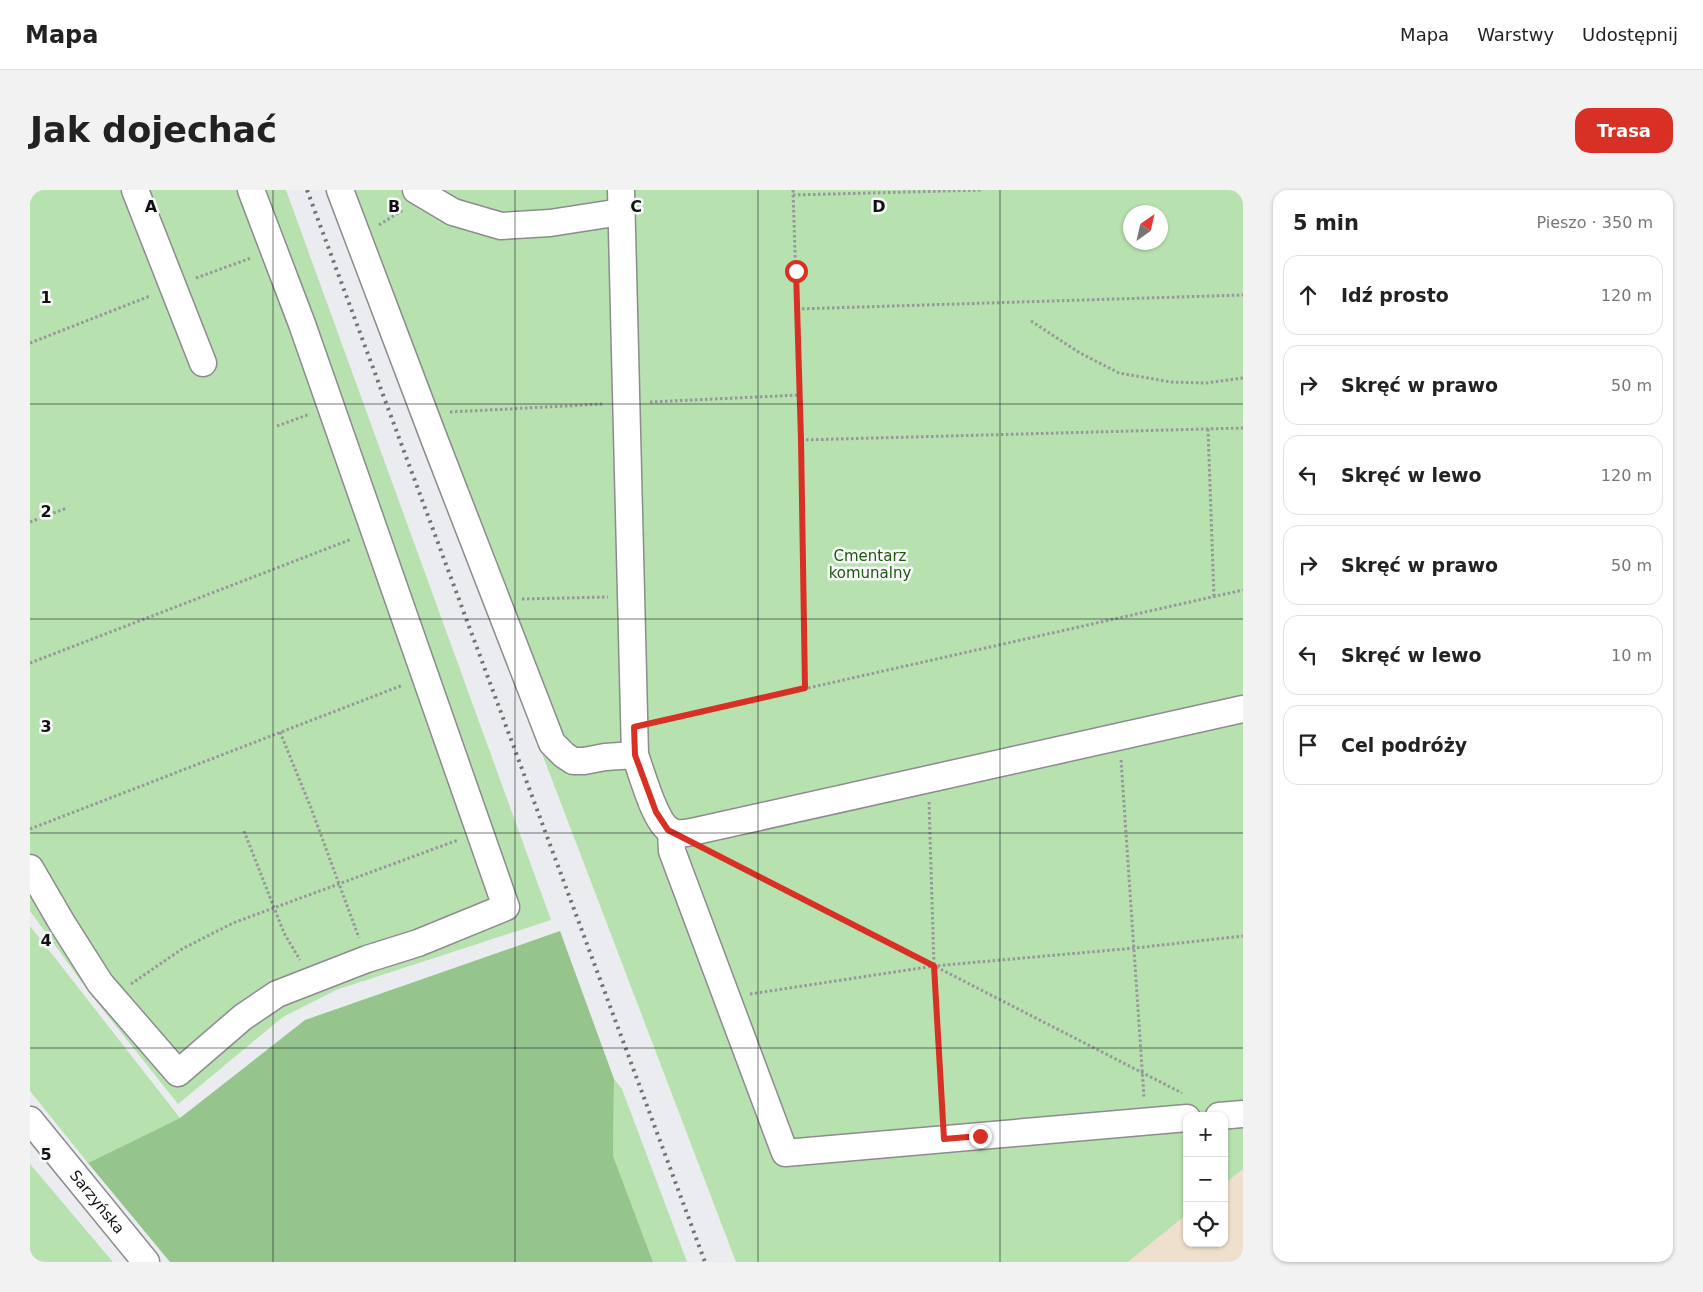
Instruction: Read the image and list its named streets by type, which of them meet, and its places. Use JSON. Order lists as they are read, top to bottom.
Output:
{
  "streets": {
    "street": ["Sarzyńska"]
  },
  "parks": ["Cmentarz komunalny"],
  "north": "top right",
  "page": {
    "header": "Mapa",
    "nav": ["Mapa", "Warstwy", "Udostępnij"],
    "buttons": "Trasa",
    "title": "Jak dojechać",
    "heading": ["5 min", "Pieszo · 350 m"],
    "list": [
      ["Idź prosto", "120 m"],
      ["Skręć w prawo", "50 m"],
      ["Skręć w lewo", "120 m"],
      ["Skręć w prawo", "50 m"],
      ["Skręć w lewo", "10 m"],
      "Cel podróży"
    ],
    "map_buttons": ["+", "−"]
  },
  "grid": {
    "columns": [
      "A",
      "B",
      "C",
      "D"
    ],
    "rows": [
      "1",
      "2",
      "3",
      "4",
      "5"
    ]
  }
}
